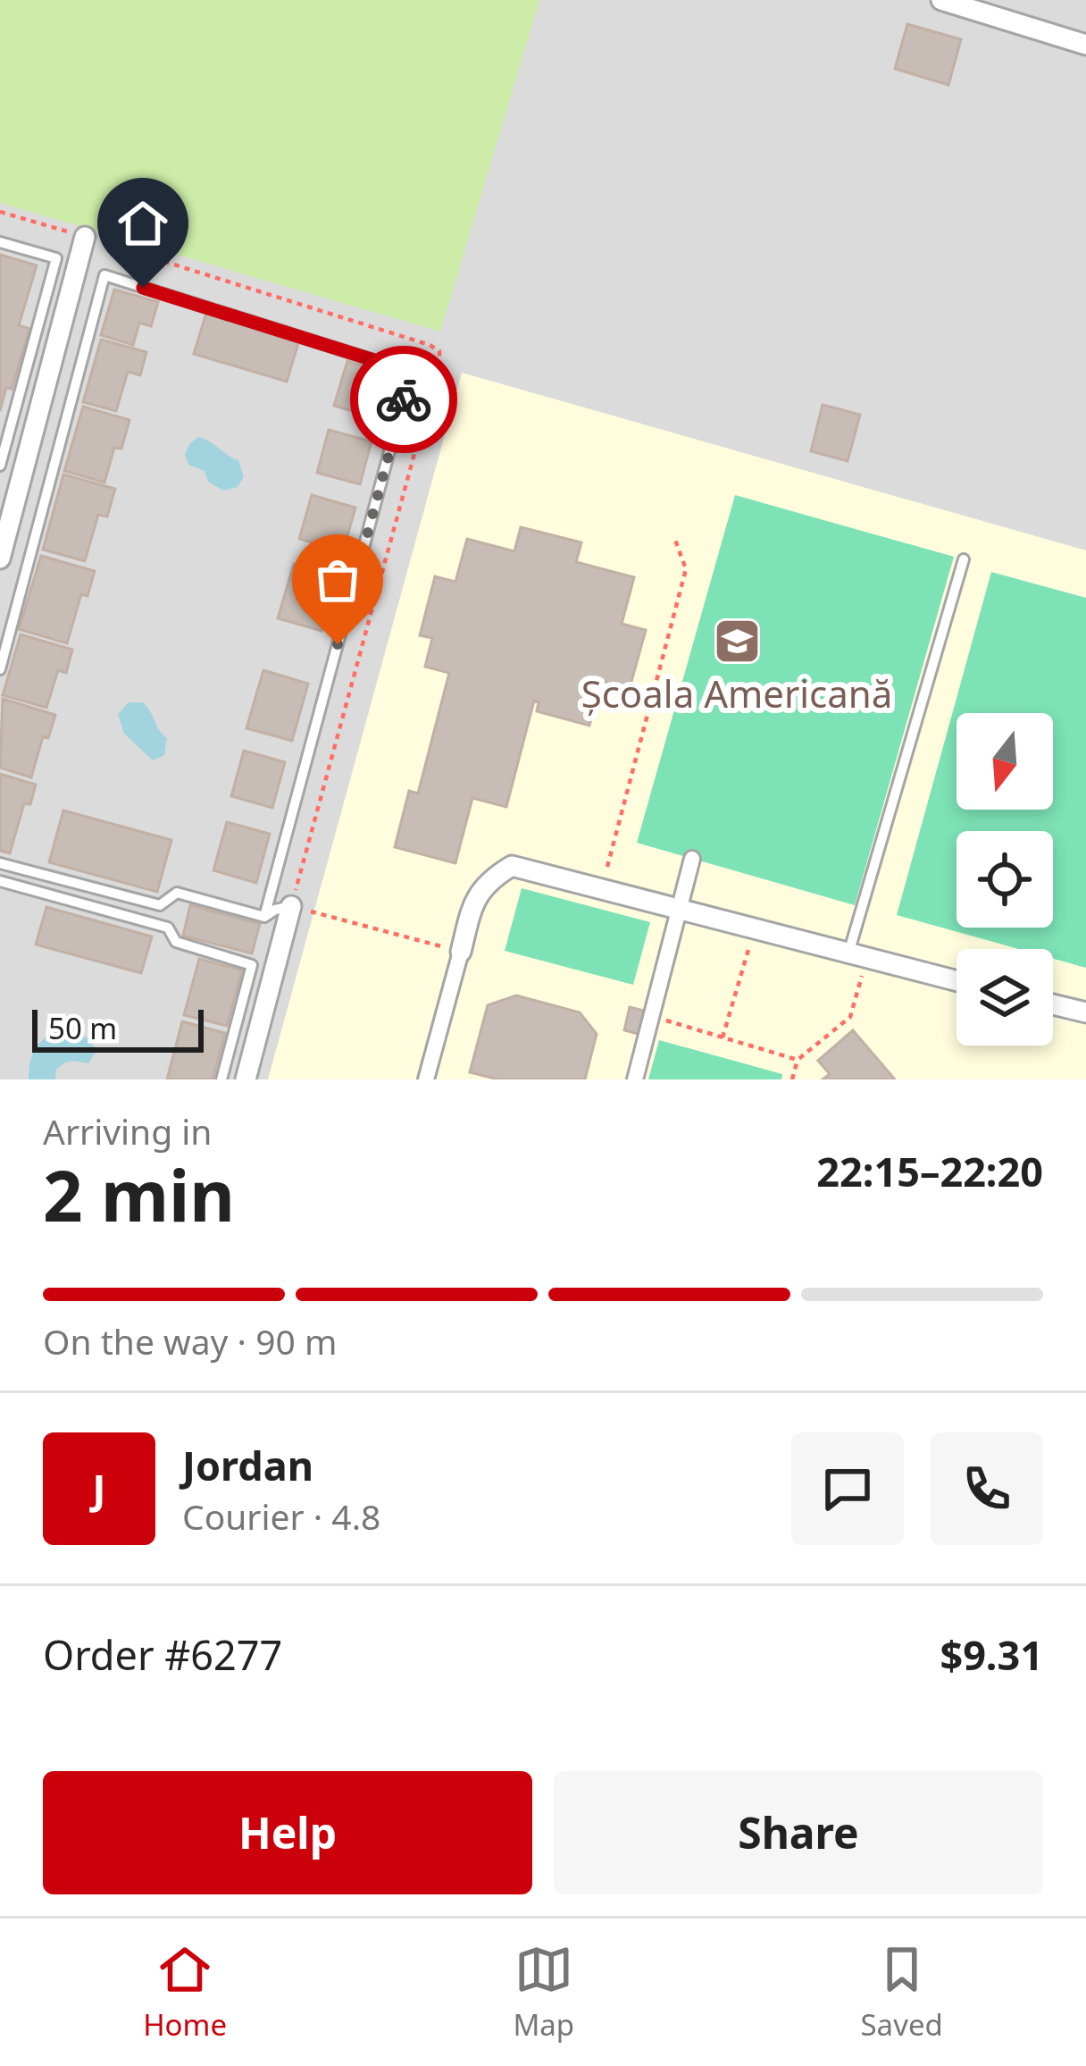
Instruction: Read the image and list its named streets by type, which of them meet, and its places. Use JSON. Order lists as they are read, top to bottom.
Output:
{
  "places": {
    "school or university": ["Școala Americană"]
  },
  "scale_bar": "50 m",
  "north": "bottom",
  "page": {
    "scale": "50 m",
    "heading": ["2 min", "Arriving in", "22:15–22:20"],
    "panel": [
      "Jordan",
      "Courier · 4.8",
      "Order #6277",
      "$9.31"
    ],
    "bar": "On the way · 90 m",
    "round": "J",
    "buttons": ["Help", "Share"],
    "tabs": ["Home", "Map", "Saved"]
  }
}
